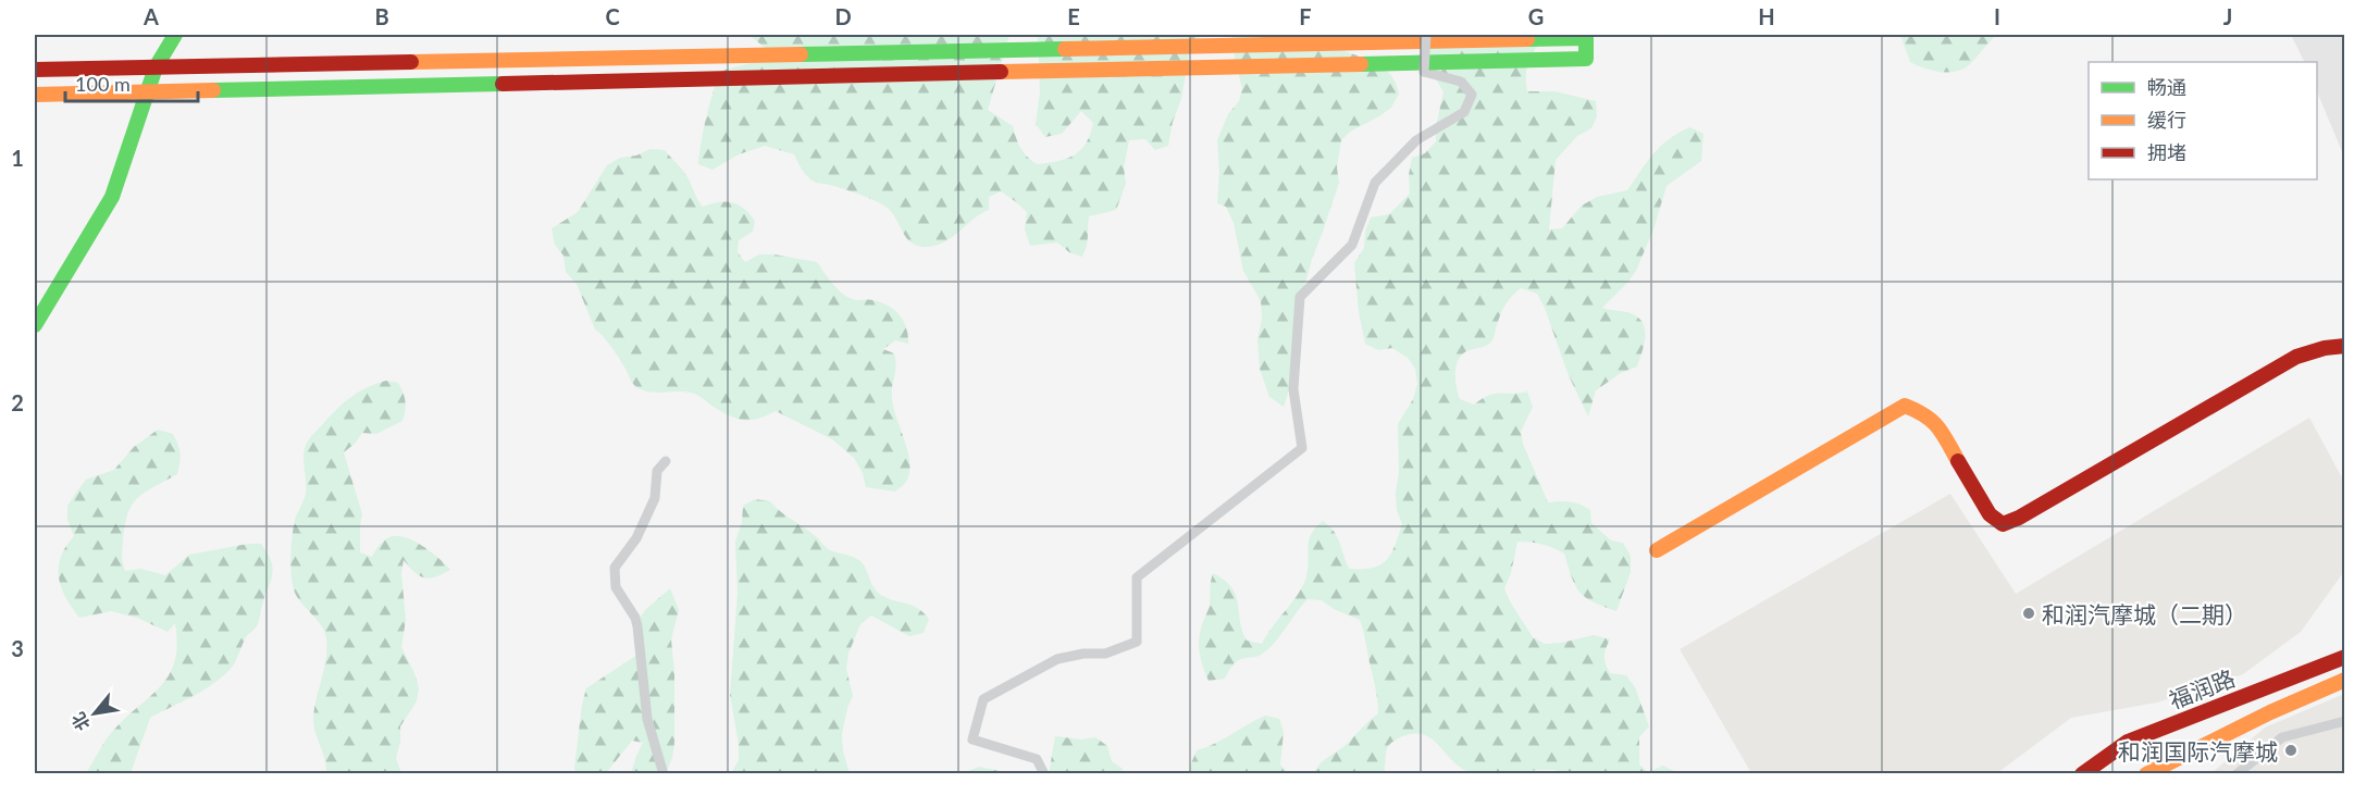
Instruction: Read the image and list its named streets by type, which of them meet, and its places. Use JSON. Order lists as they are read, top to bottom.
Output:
{
  "streets": {
    "main road": ["福润路"]
  },
  "places": ["和润汽摩城（二期）", "和润国际汽摩城"],
  "legend": ["畅通", "缓行", "拥堵"],
  "scale_bar": "100 m",
  "north": "bottom left",
  "grid": {
    "columns": [
      "A",
      "B",
      "C",
      "D",
      "E",
      "F",
      "G",
      "H",
      "I",
      "J"
    ],
    "rows": ["1", "2", "3"]
  }
}
